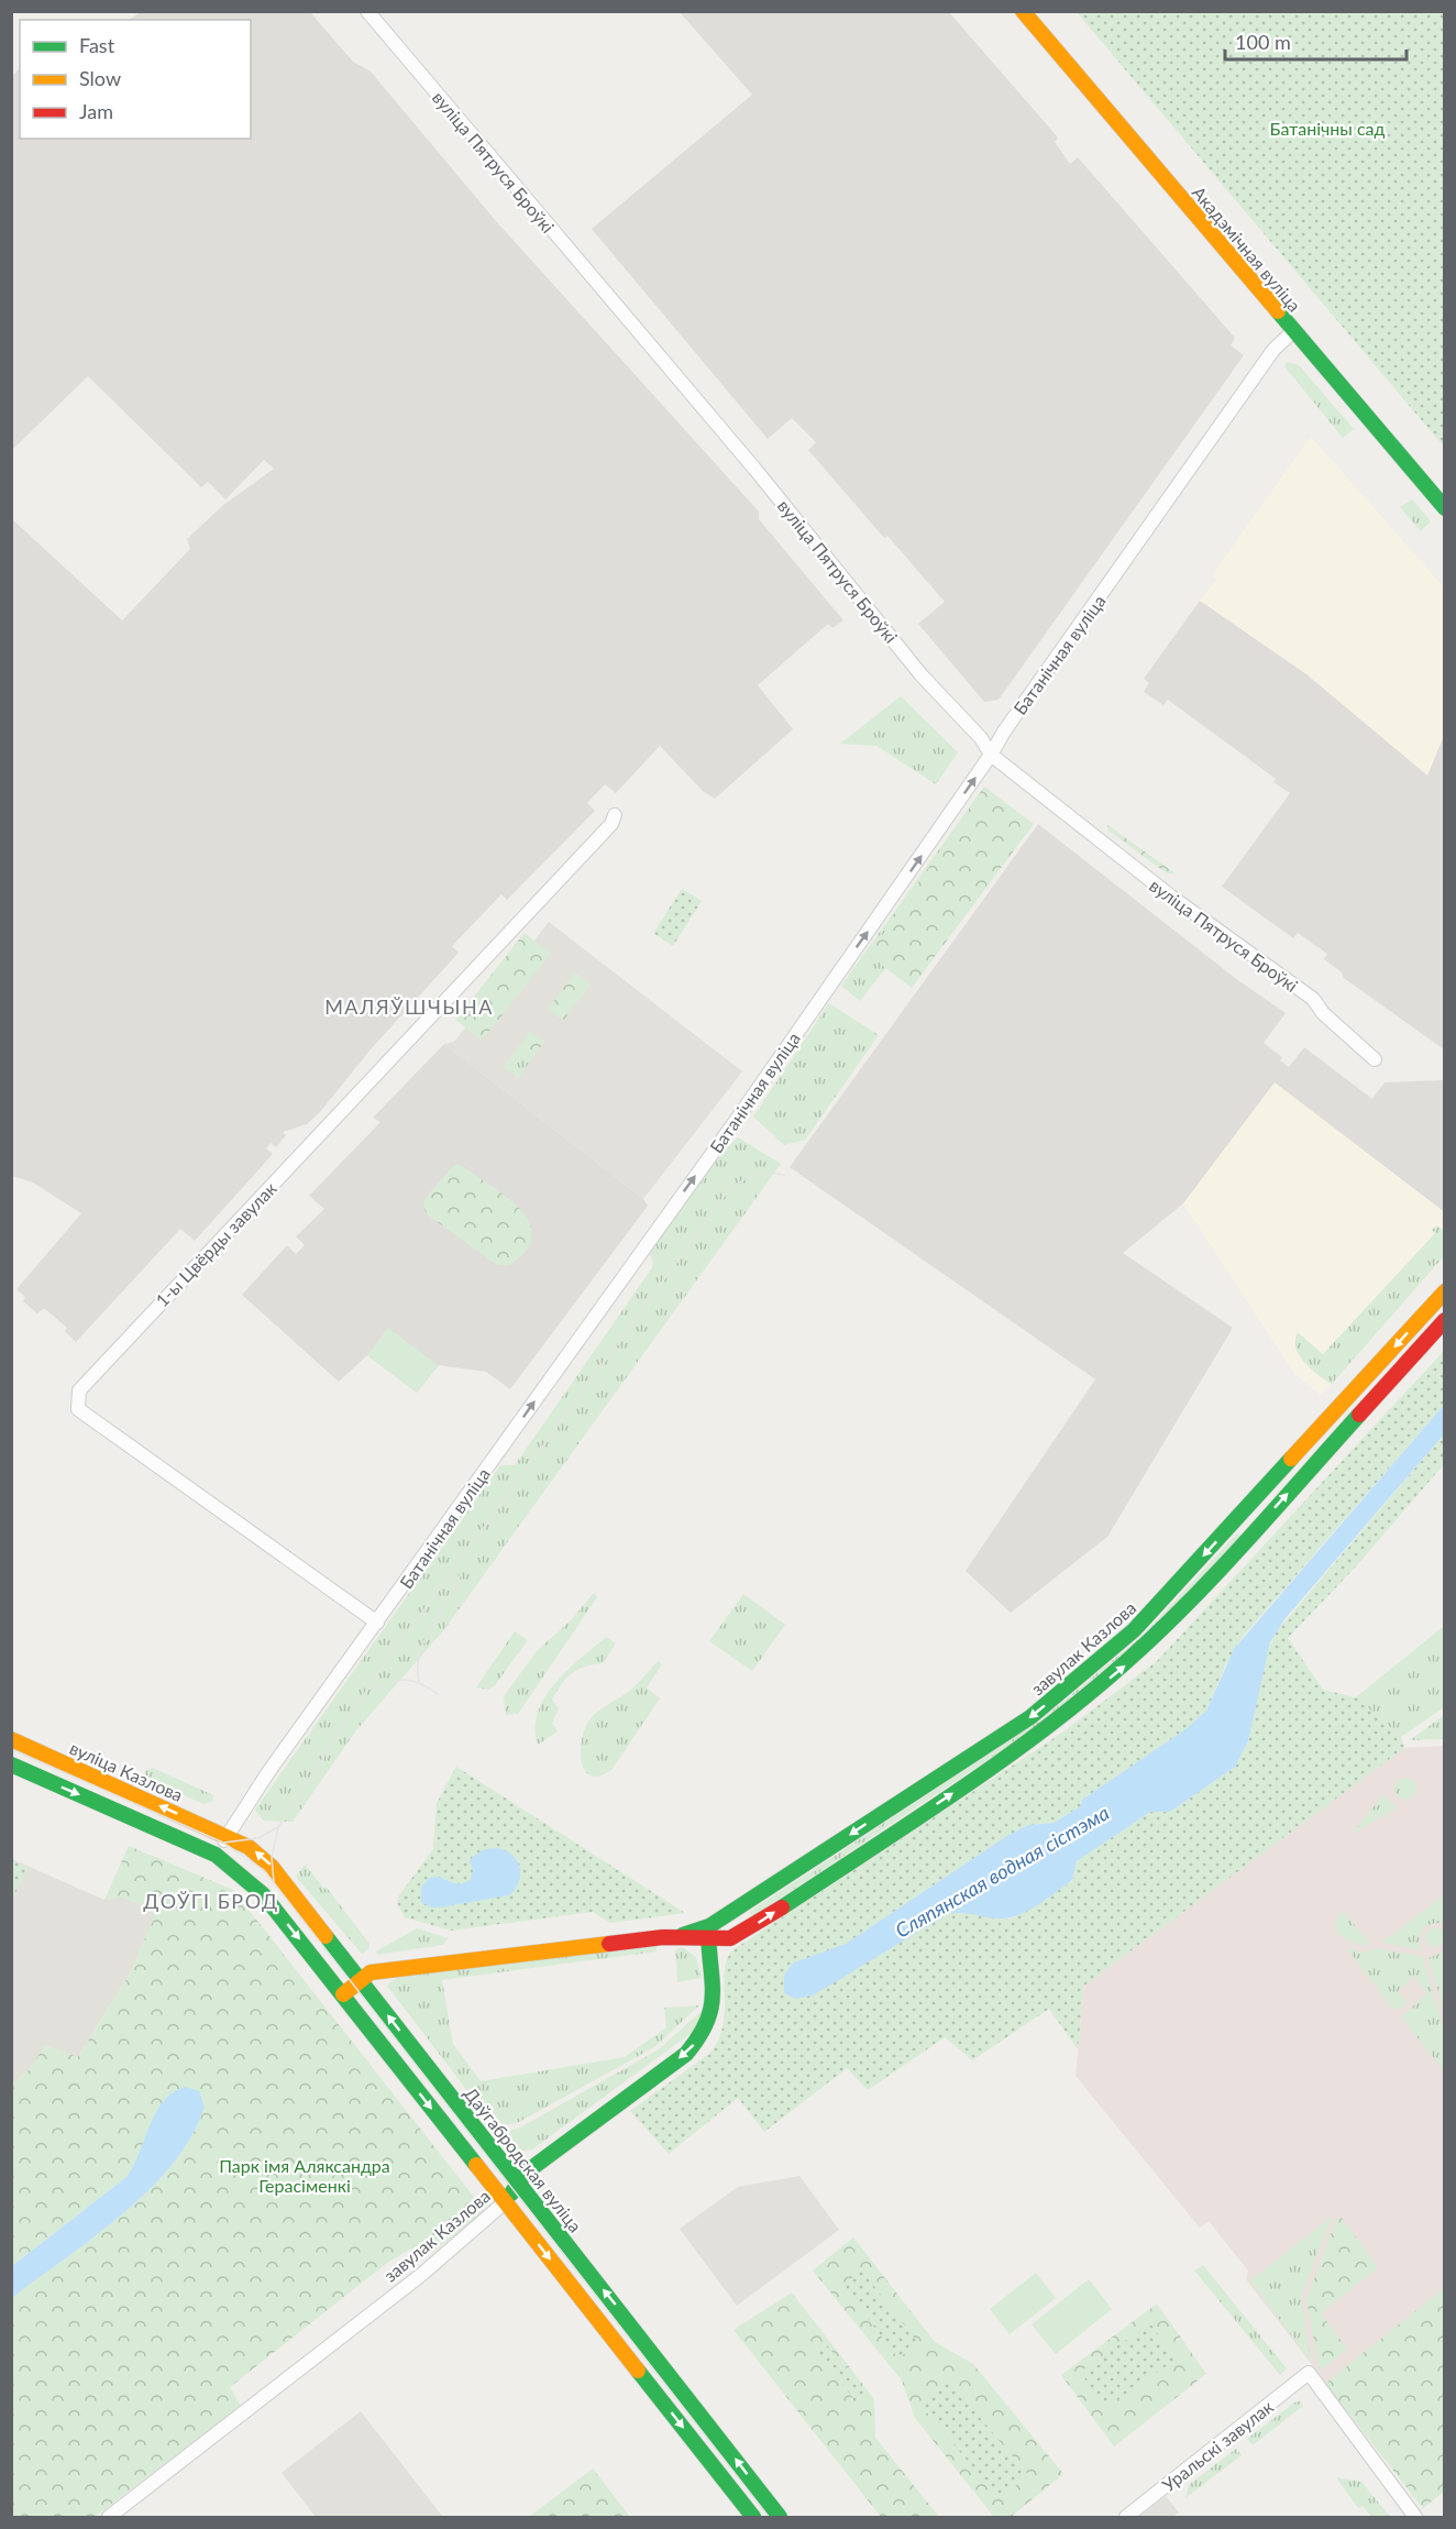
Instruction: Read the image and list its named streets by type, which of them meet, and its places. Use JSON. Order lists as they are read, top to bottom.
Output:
{
  "streets": {
    "main road": [
      "Акадэмічная вуліца",
      "завулак Казлова",
      "вуліца Казлова",
      "Даўгабродская вуліца"
    ],
    "street": [
      "вуліца Пятруся Броўкі",
      "Батанічная вуліца",
      "1-ы Цвёрды завулак",
      "Уральскі завулак"
    ]
  },
  "crossings": [
    ["вуліца Пятруся Броўкі", "Батанічная вуліца"],
    ["Акадэмічная вуліца", "Батанічная вуліца"],
    ["Батанічная вуліца", "1-ы Цвёрды завулак"],
    ["Батанічная вуліца", "вуліца Казлова"],
    ["Батанічная вуліца", "Даўгабродская вуліца"],
    ["завулак Казлова", "Даўгабродская вуліца"],
    ["вуліца Казлова", "Даўгабродская вуліца"]
  ],
  "one_way": ["Батанічная вуліца"],
  "districts": ["МАЛЯЎШЧЫНА", "ДОЎГІ БРОД"],
  "water": ["Сляпянская водная сістэма"],
  "parks": ["Батанічны сад", "Парк імя Аляксандра Герасіменкі"],
  "legend": ["Fast", "Slow", "Jam"],
  "scale_bar": "100 m"
}
